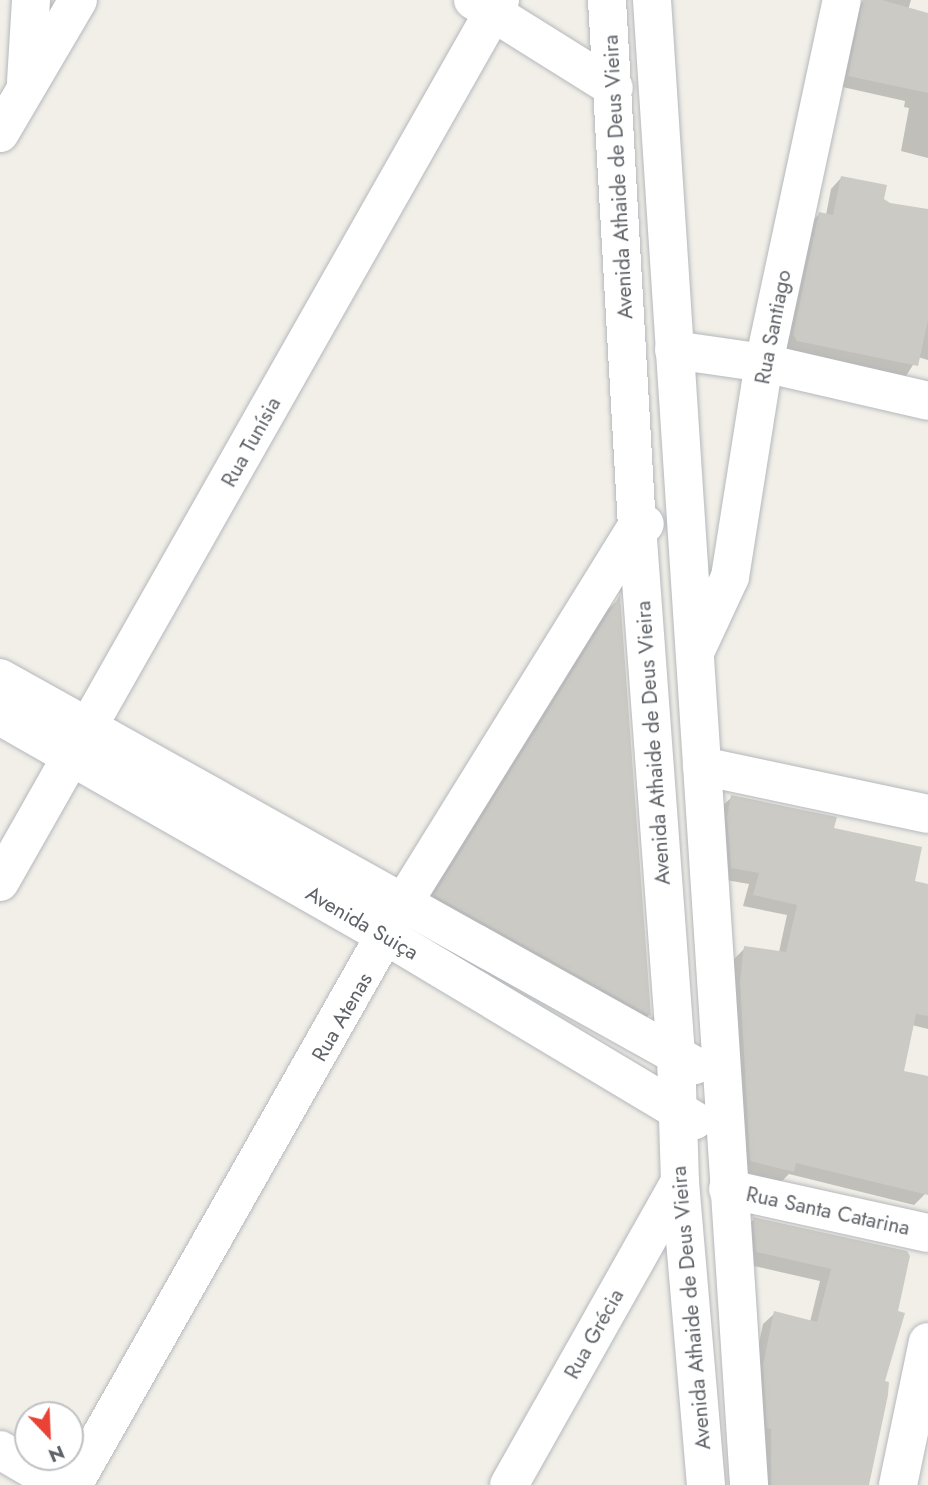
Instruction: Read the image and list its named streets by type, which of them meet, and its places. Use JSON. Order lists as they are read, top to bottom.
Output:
{
  "streets": {
    "street": [
      "Avenida Athaide de Deus Vieira",
      "Rua Santiago",
      "Rua Tunísia",
      "Avenida Suiça",
      "Rua Atenas",
      "Rua Santa Catarina",
      "Rua Grécia"
    ]
  },
  "crossings": [
    ["Avenida Athaide de Deus Vieira", "Rua Santiago"],
    ["Avenida Athaide de Deus Vieira", "Avenida Suiça"],
    ["Avenida Athaide de Deus Vieira", "Rua Atenas"],
    ["Avenida Athaide de Deus Vieira", "Rua Santa Catarina"],
    ["Avenida Athaide de Deus Vieira", "Rua Grécia"],
    ["Rua Tunísia", "Avenida Suiça"],
    ["Avenida Suiça", "Rua Atenas"]
  ],
  "north": "bottom right"
}
